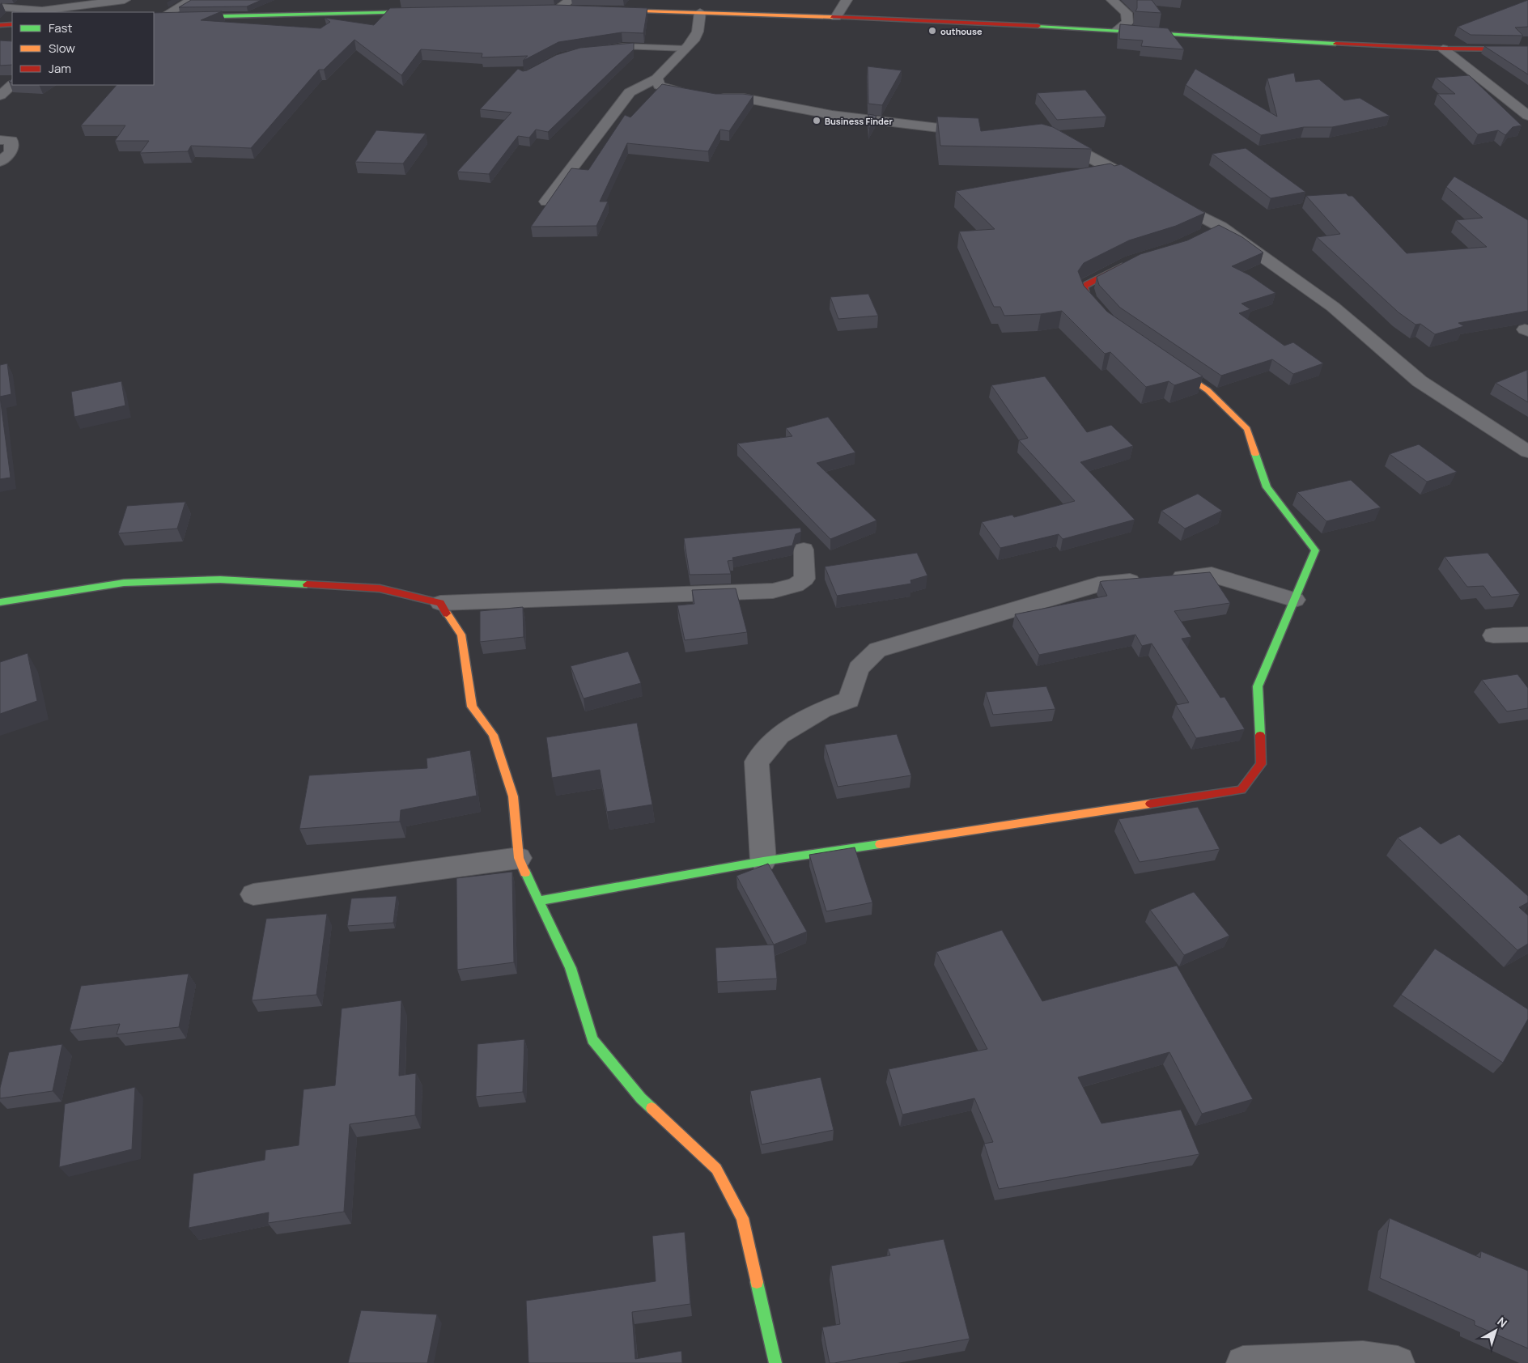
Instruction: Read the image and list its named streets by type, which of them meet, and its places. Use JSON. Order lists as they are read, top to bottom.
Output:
{
  "places": ["outhouse", "Business Finder"],
  "legend": ["Fast", "Slow", "Jam"],
  "north": "top right"
}
